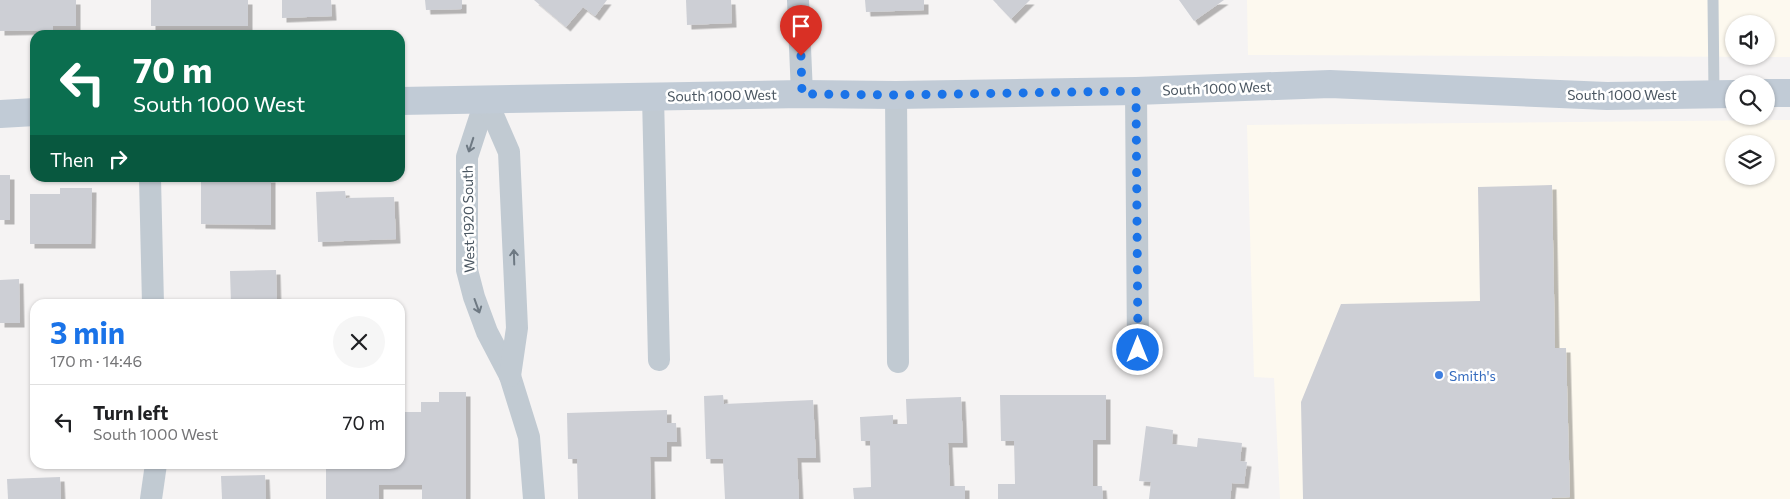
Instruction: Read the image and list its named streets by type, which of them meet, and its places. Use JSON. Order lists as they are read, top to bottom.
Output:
{
  "streets": {
    "main road": ["South 1000 West"],
    "street": ["West 1920 South"]
  },
  "crossings": [
    ["South 1000 West", "West 1920 South"]
  ],
  "places": ["Smith's"],
  "page": {
    "turn": ["70 m", "South 1000 West"],
    "then": "Then",
    "heading": ["3 min", "170 m · 14:46"],
    "list": [
      {
        "name": "Turn left",
        "note": "South 1000 West",
        "value": "70 m"
      }
    ]
  }
}
